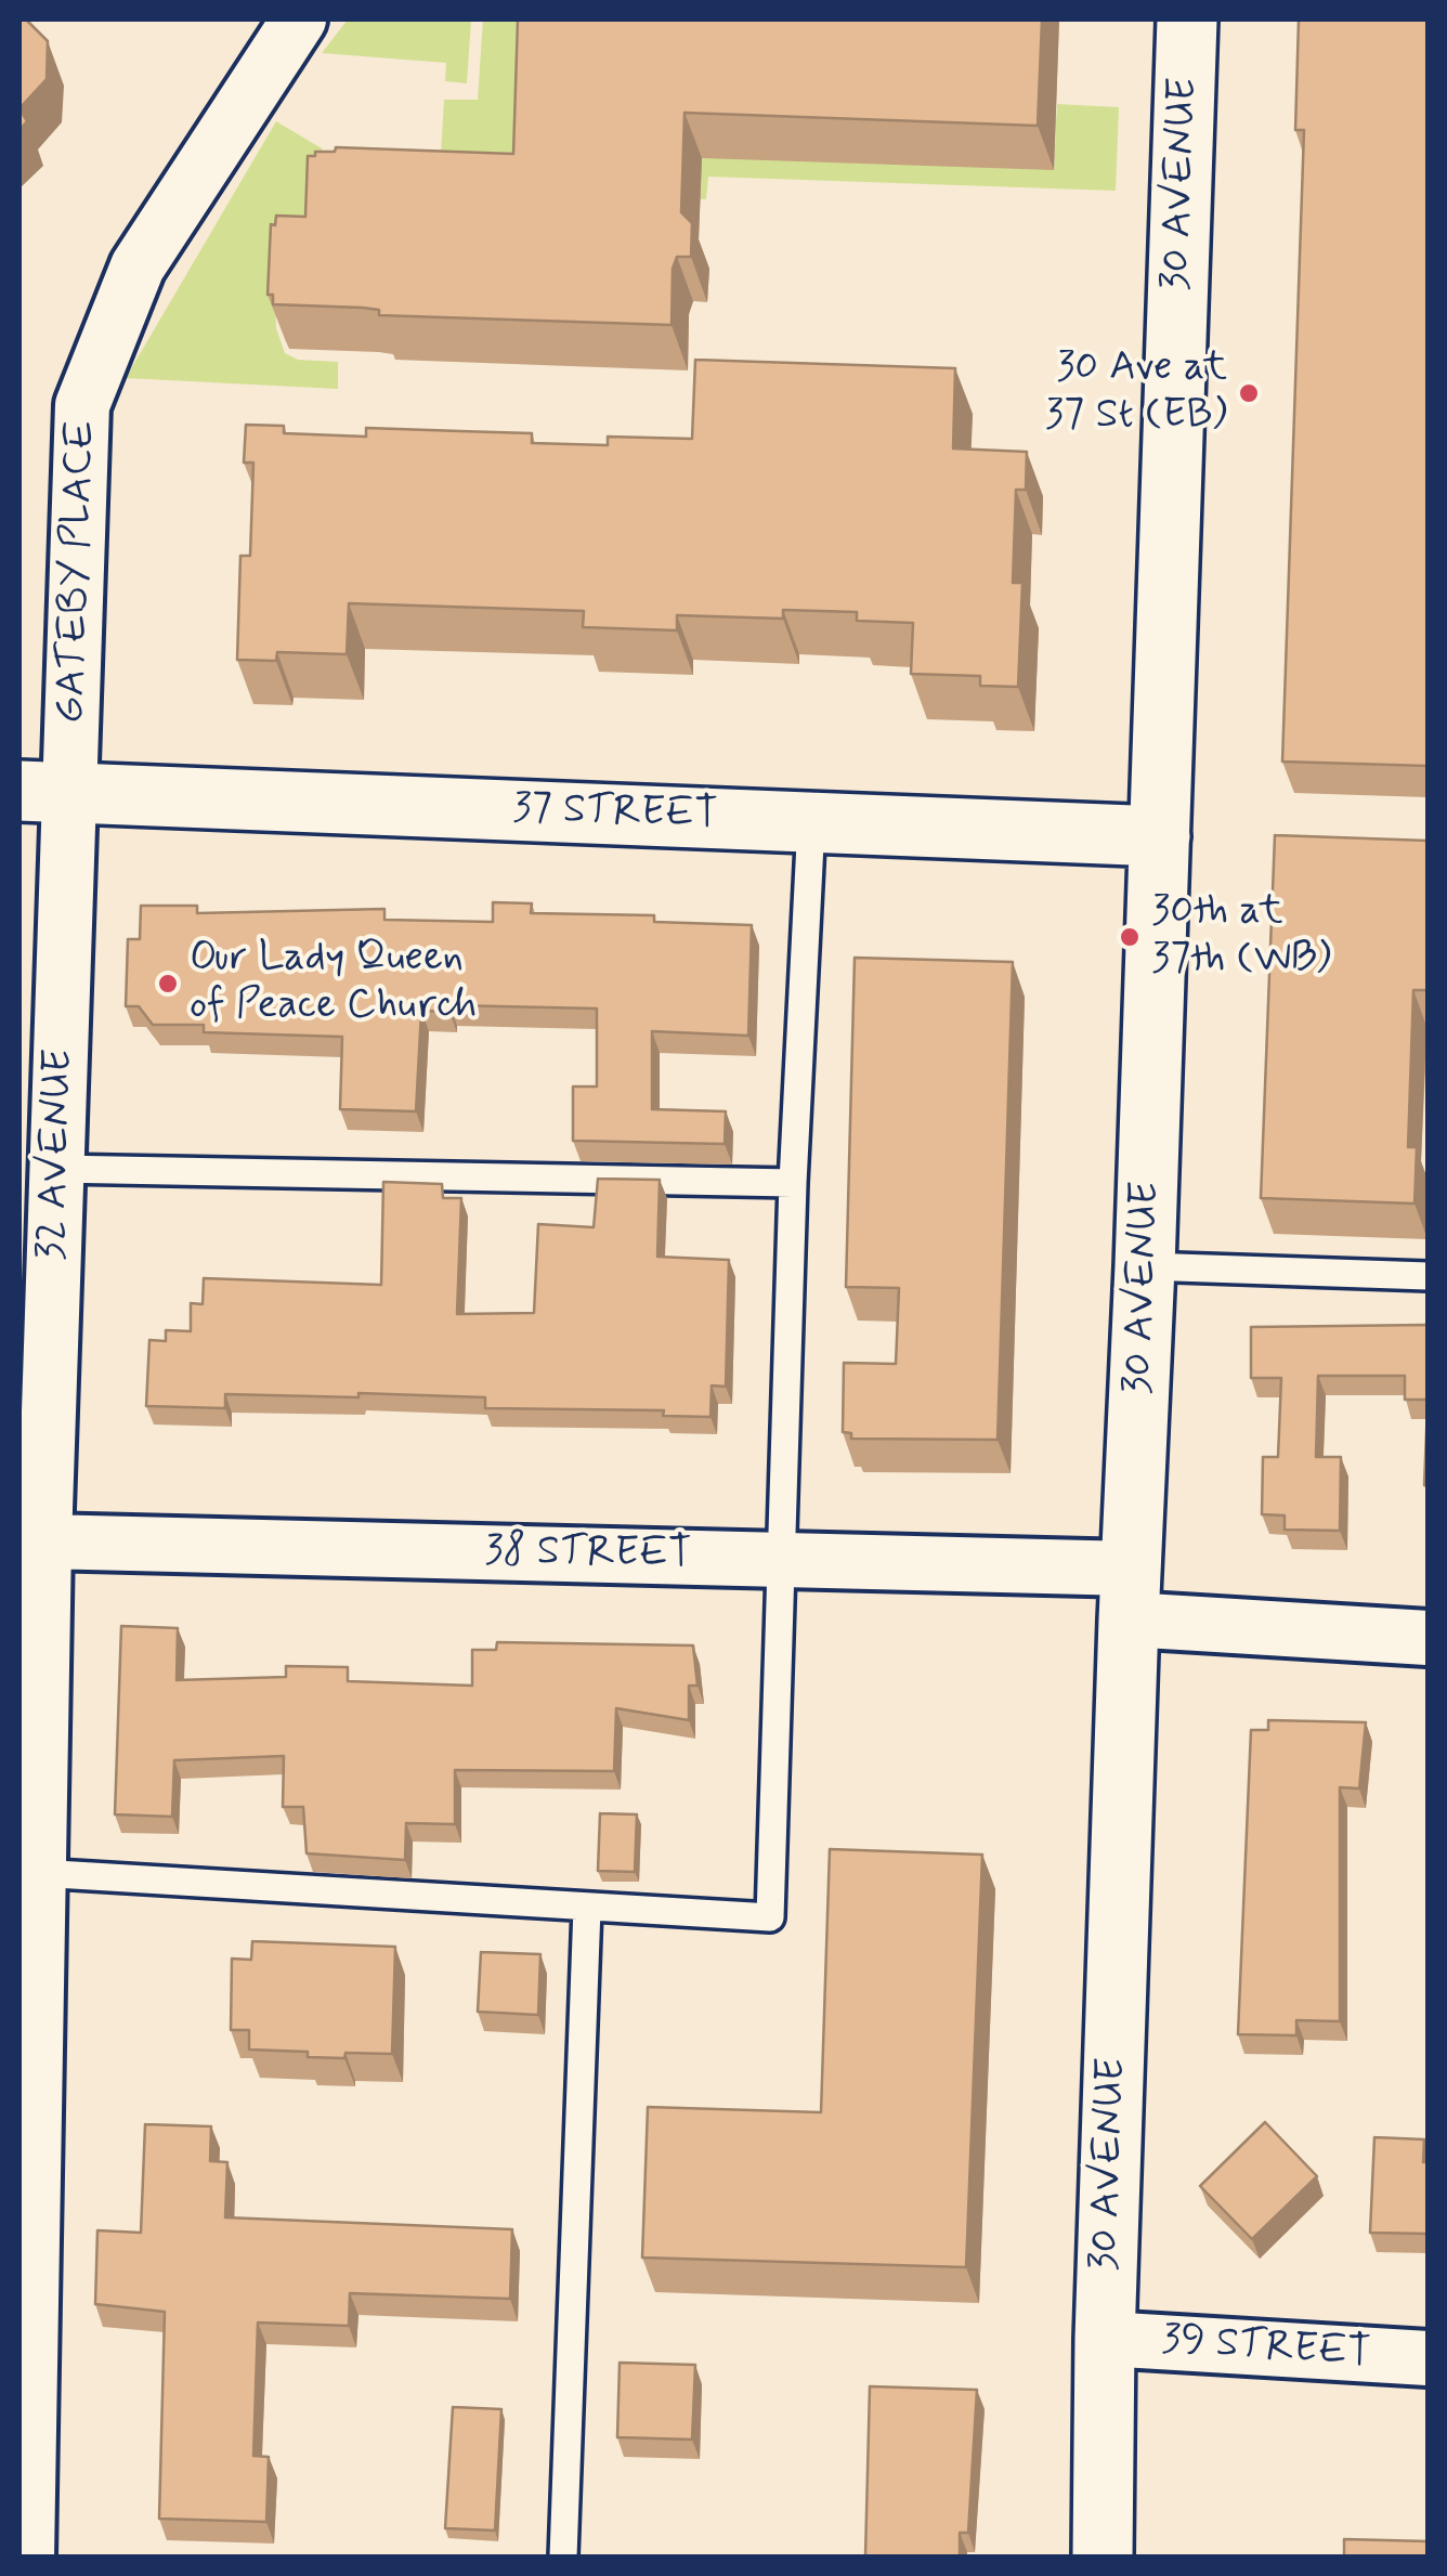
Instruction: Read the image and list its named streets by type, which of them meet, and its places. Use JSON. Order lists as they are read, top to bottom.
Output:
{
  "streets": {
    "street": [
      "30 AVENUE",
      "GATEBY PLACE",
      "37 STREET",
      "32 AVENUE",
      "38 STREET",
      "39 STREET"
    ]
  },
  "crossings": [
    ["30 AVENUE", "37 STREET"],
    ["30 AVENUE", "38 STREET"],
    ["30 AVENUE", "39 STREET"],
    ["GATEBY PLACE", "37 STREET"],
    ["GATEBY PLACE", "32 AVENUE"],
    ["37 STREET", "32 AVENUE"],
    ["32 AVENUE", "38 STREET"]
  ],
  "places": ["30 Ave at 37 St (EB)", "30th at 37th (WB)", "Our Lady Queen of Peace Church"]
}
